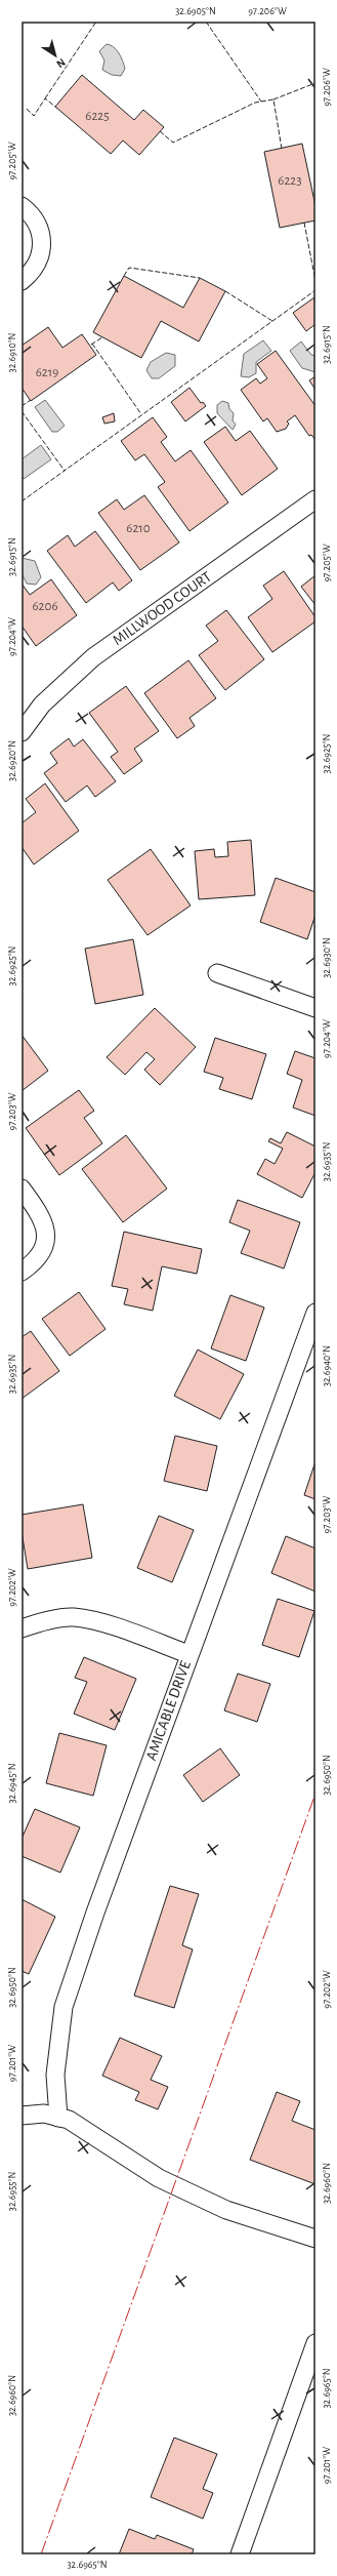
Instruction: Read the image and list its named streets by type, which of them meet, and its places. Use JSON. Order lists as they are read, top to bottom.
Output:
{
  "streets": {
    "street": ["MILLWOOD COURT", "AMICABLE DRIVE"]
  },
  "house_numbers": [
    "6225",
    "6223",
    "6219",
    "6210",
    "6206"
  ],
  "north": "bottom right",
  "coordinates": [
    "32.6905°N",
    "97.206°W",
    "97.205°W",
    "32.6915°N",
    "32.6910°N",
    "97.204°W",
    "32.6925°N",
    "32.6920°N",
    "32.6930°N",
    "97.203°W",
    "32.6935°N",
    "32.6940°N",
    "97.202°W",
    "32.6950°N",
    "32.6945°N",
    "97.201°W",
    "32.6960°N",
    "32.6955°N",
    "32.6965°N"
  ]
}
